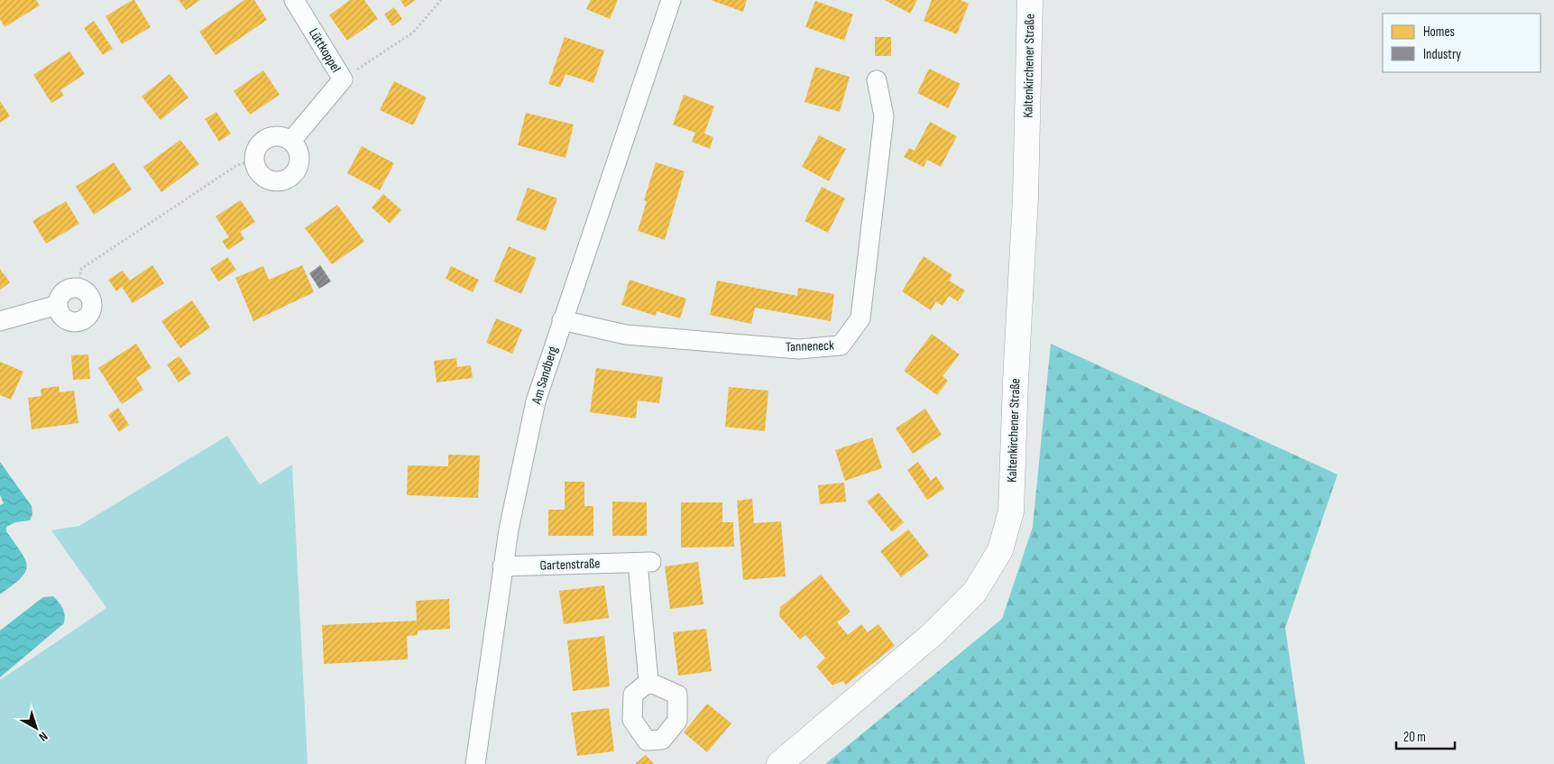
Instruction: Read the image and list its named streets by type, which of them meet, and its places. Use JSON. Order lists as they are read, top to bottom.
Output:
{
  "streets": {
    "main road": ["Kaltenkirchener Straße"],
    "street": [
      "Lüttkoppel",
      "Tanneneck",
      "Am Sandberg",
      "Gartenstraße"
    ]
  },
  "crossings": [
    ["Tanneneck", "Am Sandberg"],
    ["Am Sandberg", "Gartenstraße"]
  ],
  "legend": ["Homes", "Industry"],
  "scale_bar": "20 m",
  "north": "bottom right"
}
